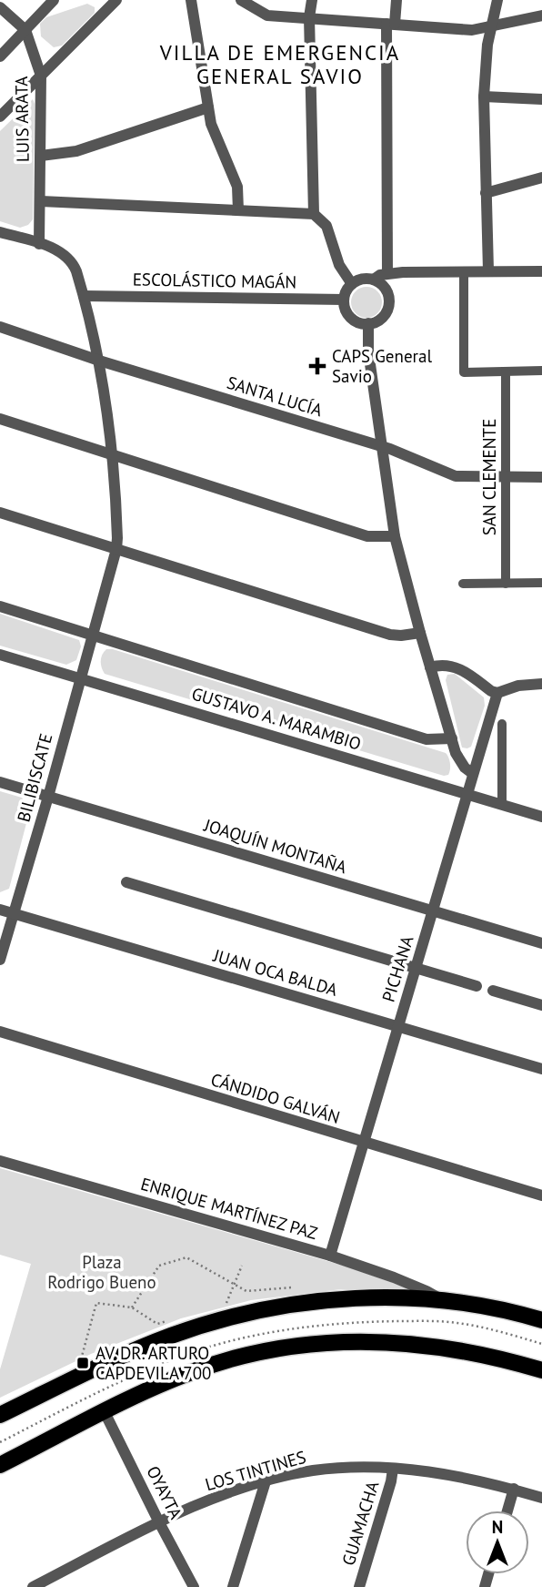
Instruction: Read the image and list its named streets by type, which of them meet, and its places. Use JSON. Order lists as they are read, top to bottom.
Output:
{
  "streets": {
    "street": [
      "LUIS ARATA",
      "ESCOLÁSTICO MAGÁN",
      "SANTA LUCÍA",
      "SAN CLEMENTE",
      "GUSTAVO A. MARAMBIO",
      "BILIBISCATE",
      "JOAQUÍN MONTAÑA",
      "PICHANA",
      "JUAN OCA BALDA",
      "CÁNDIDO GALVÁN",
      "ENRIQUE MARTÍNEZ PAZ",
      "LOS TINTINES",
      "OYAYTA",
      "GUAMACHA"
    ]
  },
  "crossings": [
    ["LUIS ARATA", "BILIBISCATE"],
    ["ESCOLÁSTICO MAGÁN", "BILIBISCATE"],
    ["SANTA LUCÍA", "SAN CLEMENTE"],
    ["SANTA LUCÍA", "BILIBISCATE"],
    ["GUSTAVO A. MARAMBIO", "BILIBISCATE"],
    ["GUSTAVO A. MARAMBIO", "PICHANA"],
    ["BILIBISCATE", "JOAQUÍN MONTAÑA"],
    ["BILIBISCATE", "JUAN OCA BALDA"],
    ["JOAQUÍN MONTAÑA", "PICHANA"],
    ["PICHANA", "JUAN OCA BALDA"],
    ["PICHANA", "CÁNDIDO GALVÁN"],
    ["PICHANA", "ENRIQUE MARTÍNEZ PAZ"],
    ["LOS TINTINES", "OYAYTA"],
    ["LOS TINTINES", "GUAMACHA"]
  ],
  "districts": ["VILLA DE EMERGENCIA GENERAL SAVIO"],
  "parks": ["Plaza Rodrigo Bueno"],
  "places": {
    "health": ["CAPS General Savio"],
    "transit": ["AV. DR. ARTURO CAPDEVILA 700"]
  },
  "north": "top"
}
